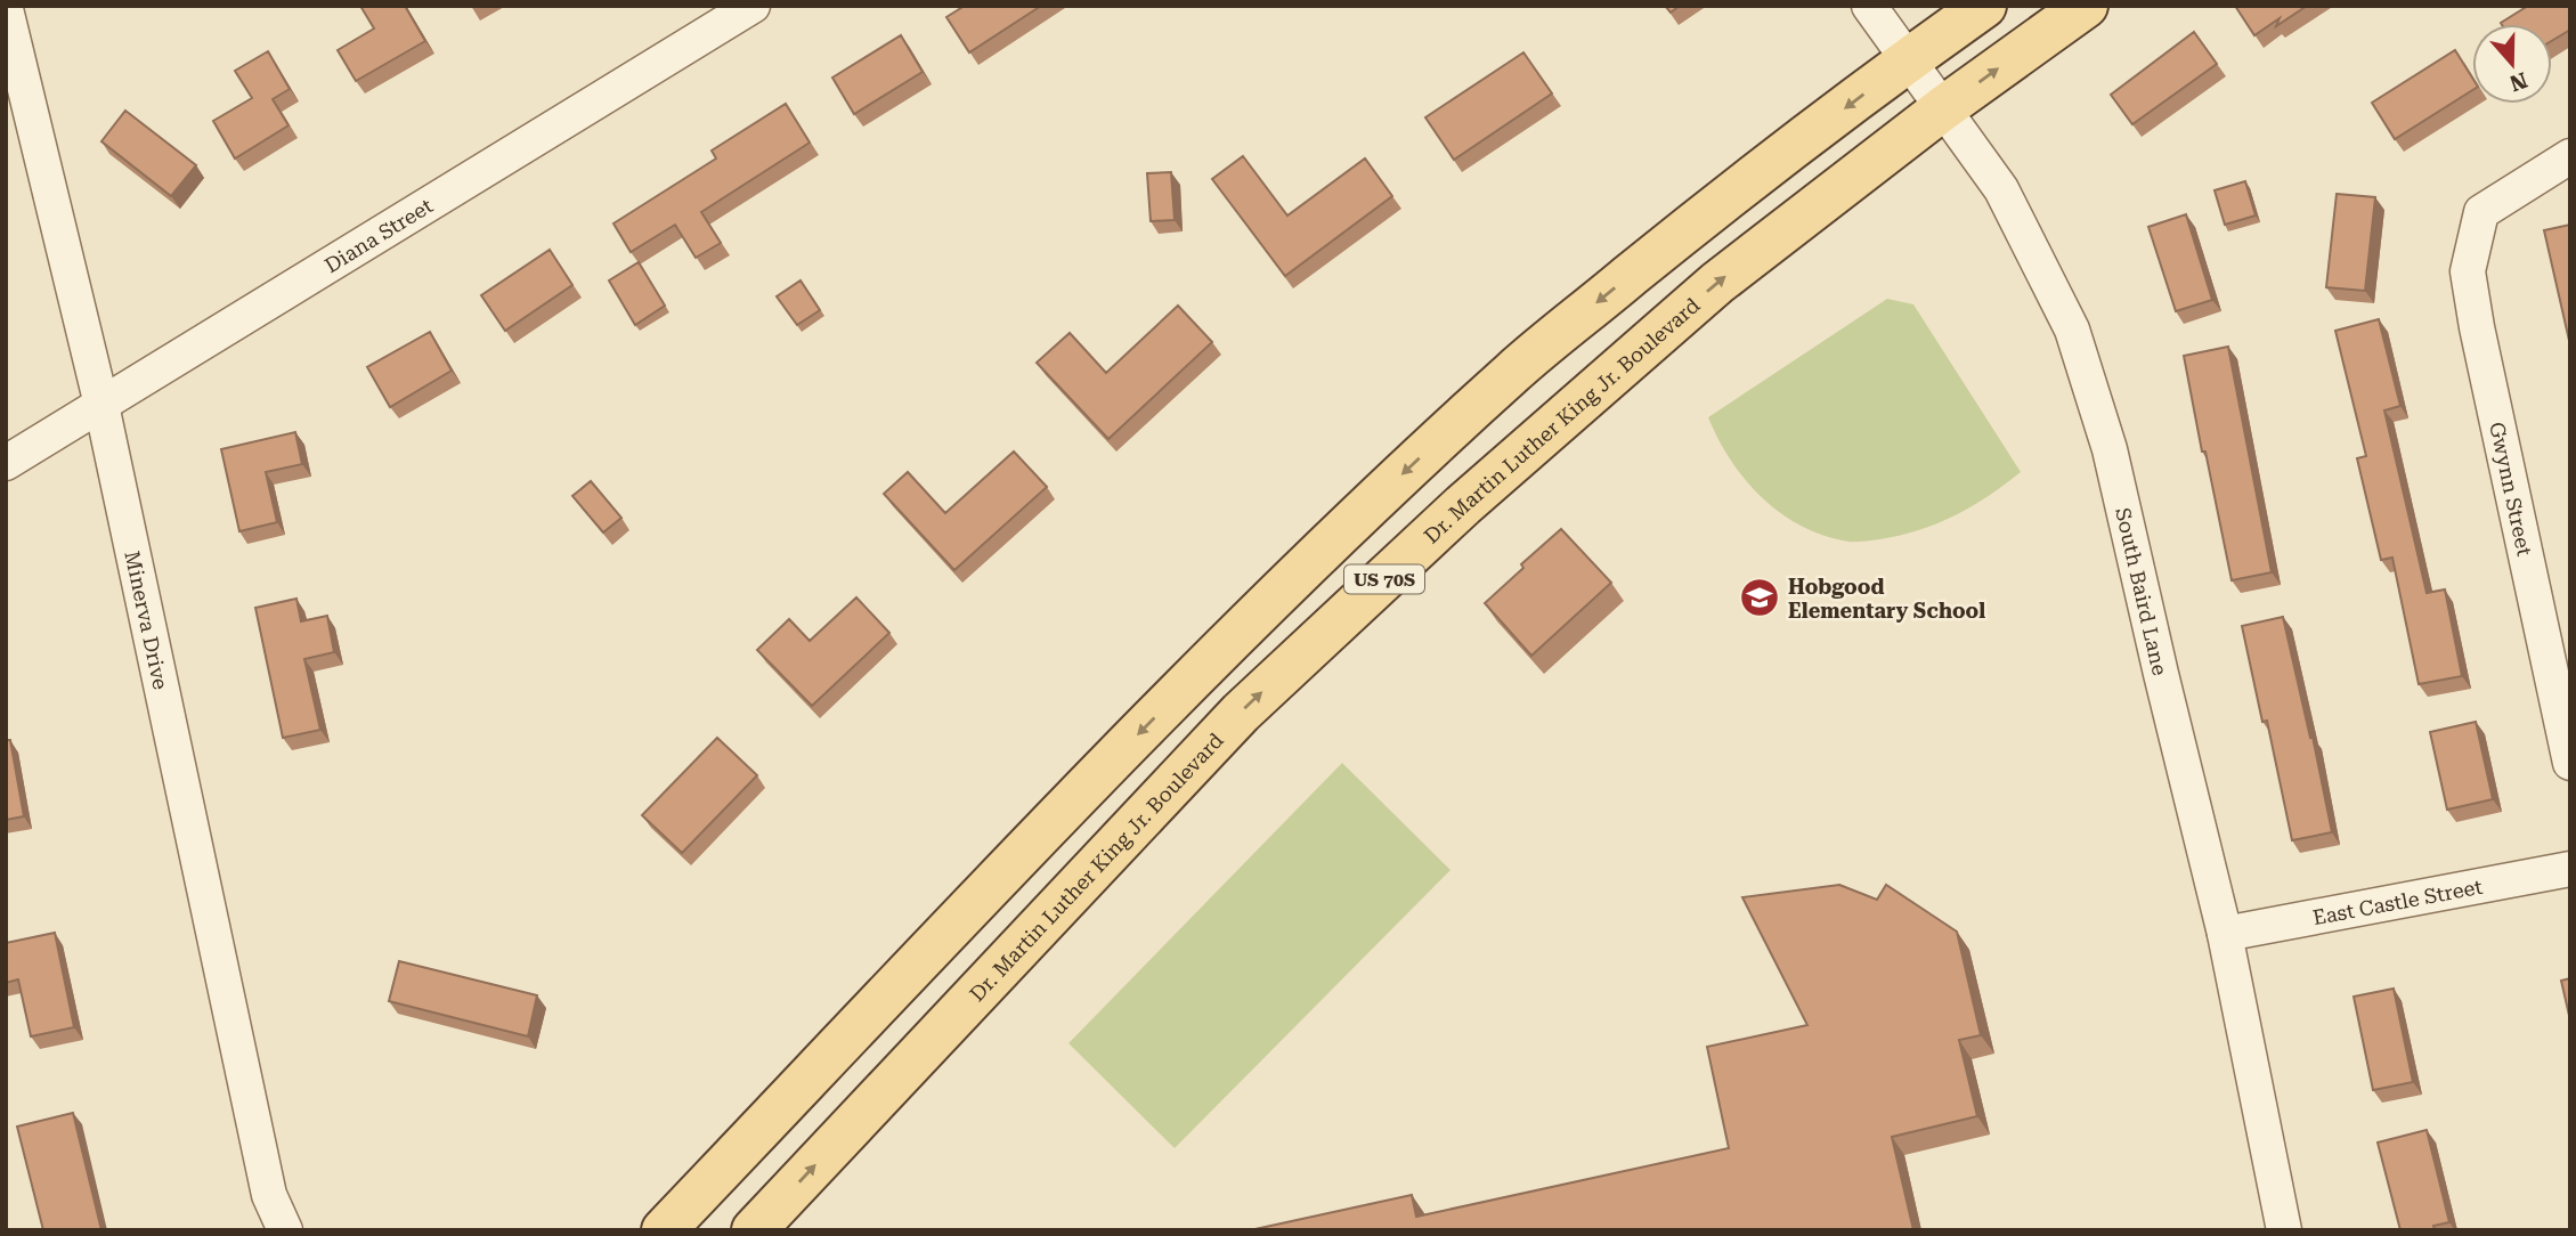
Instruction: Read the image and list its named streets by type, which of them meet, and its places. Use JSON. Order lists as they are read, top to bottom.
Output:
{
  "streets": {
    "main road": ["Dr. Martin Luther King Jr. Boulevard", "US 70S"],
    "street": [
      "Diana Street",
      "Gwynn Street",
      "South Baird Lane",
      "Minerva Drive",
      "East Castle Street"
    ]
  },
  "crossings": [
    ["Diana Street", "Minerva Drive"],
    ["Dr. Martin Luther King Jr. Boulevard", "South Baird Lane"],
    ["US 70S", "South Baird Lane"],
    ["South Baird Lane", "East Castle Street"]
  ],
  "places": {
    "school or university": ["Hobgood Elementary School"]
  },
  "north": "bottom"
}
